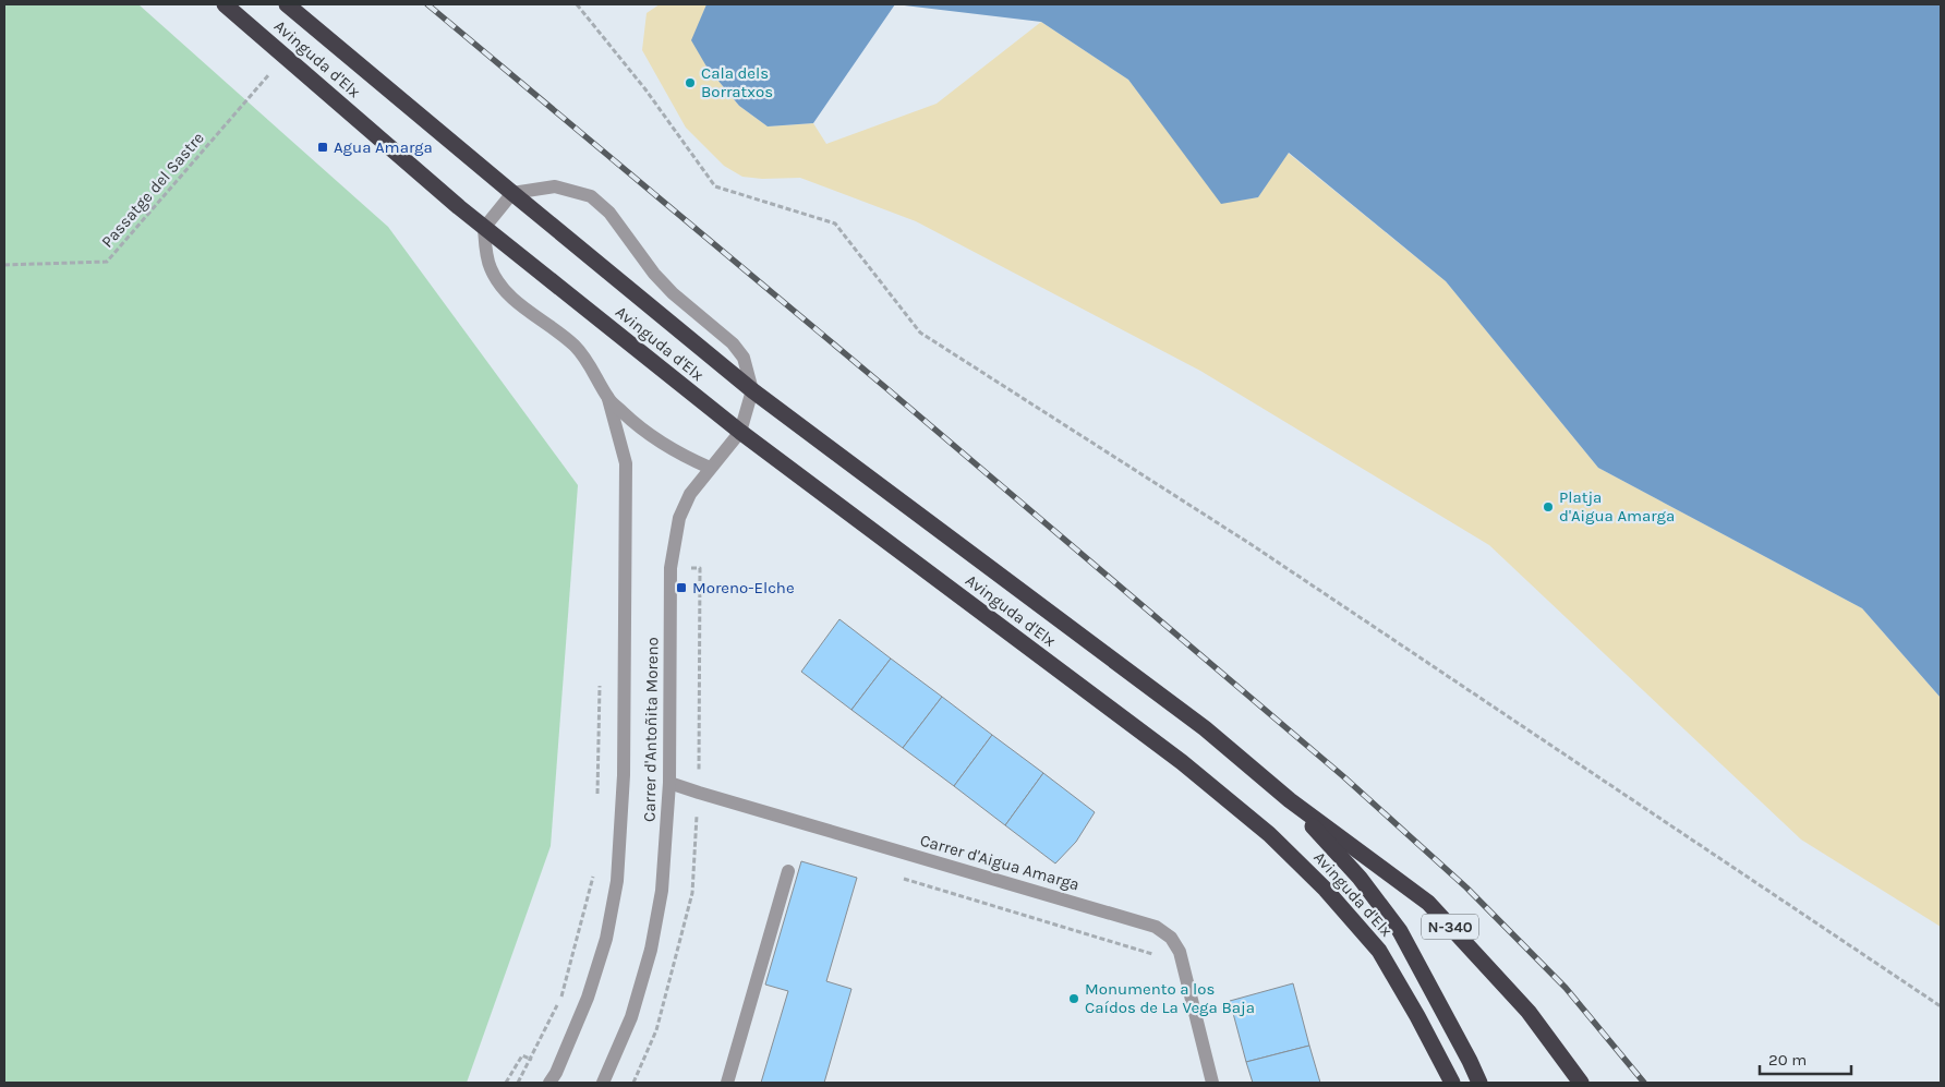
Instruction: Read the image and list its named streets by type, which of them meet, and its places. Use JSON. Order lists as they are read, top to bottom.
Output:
{
  "streets": {
    "highway": ["Avinguda d'Elx", "N-340"],
    "street": ["Carrer d'Antoñita Moreno", "Carrer d'Aigua Amarga"],
    "path": ["Passatge del Sastre"]
  },
  "crossings": [
    ["Avinguda d'Elx", "Passatge del Sastre"],
    ["Avinguda d'Elx", "Carrer d'Antoñita Moreno"],
    ["Avinguda d'Elx", "N-340"],
    ["Carrer d'Antoñita Moreno", "Carrer d'Aigua Amarga"]
  ],
  "places": {
    "other": ["Cala dels Borratxos", "Platja d'Aigua Amarga", "Monumento a los Caídos de La Vega Baja"],
    "transit": ["Agua Amarga", "Moreno-Elche"]
  },
  "scale_bar": "20 m"
}
